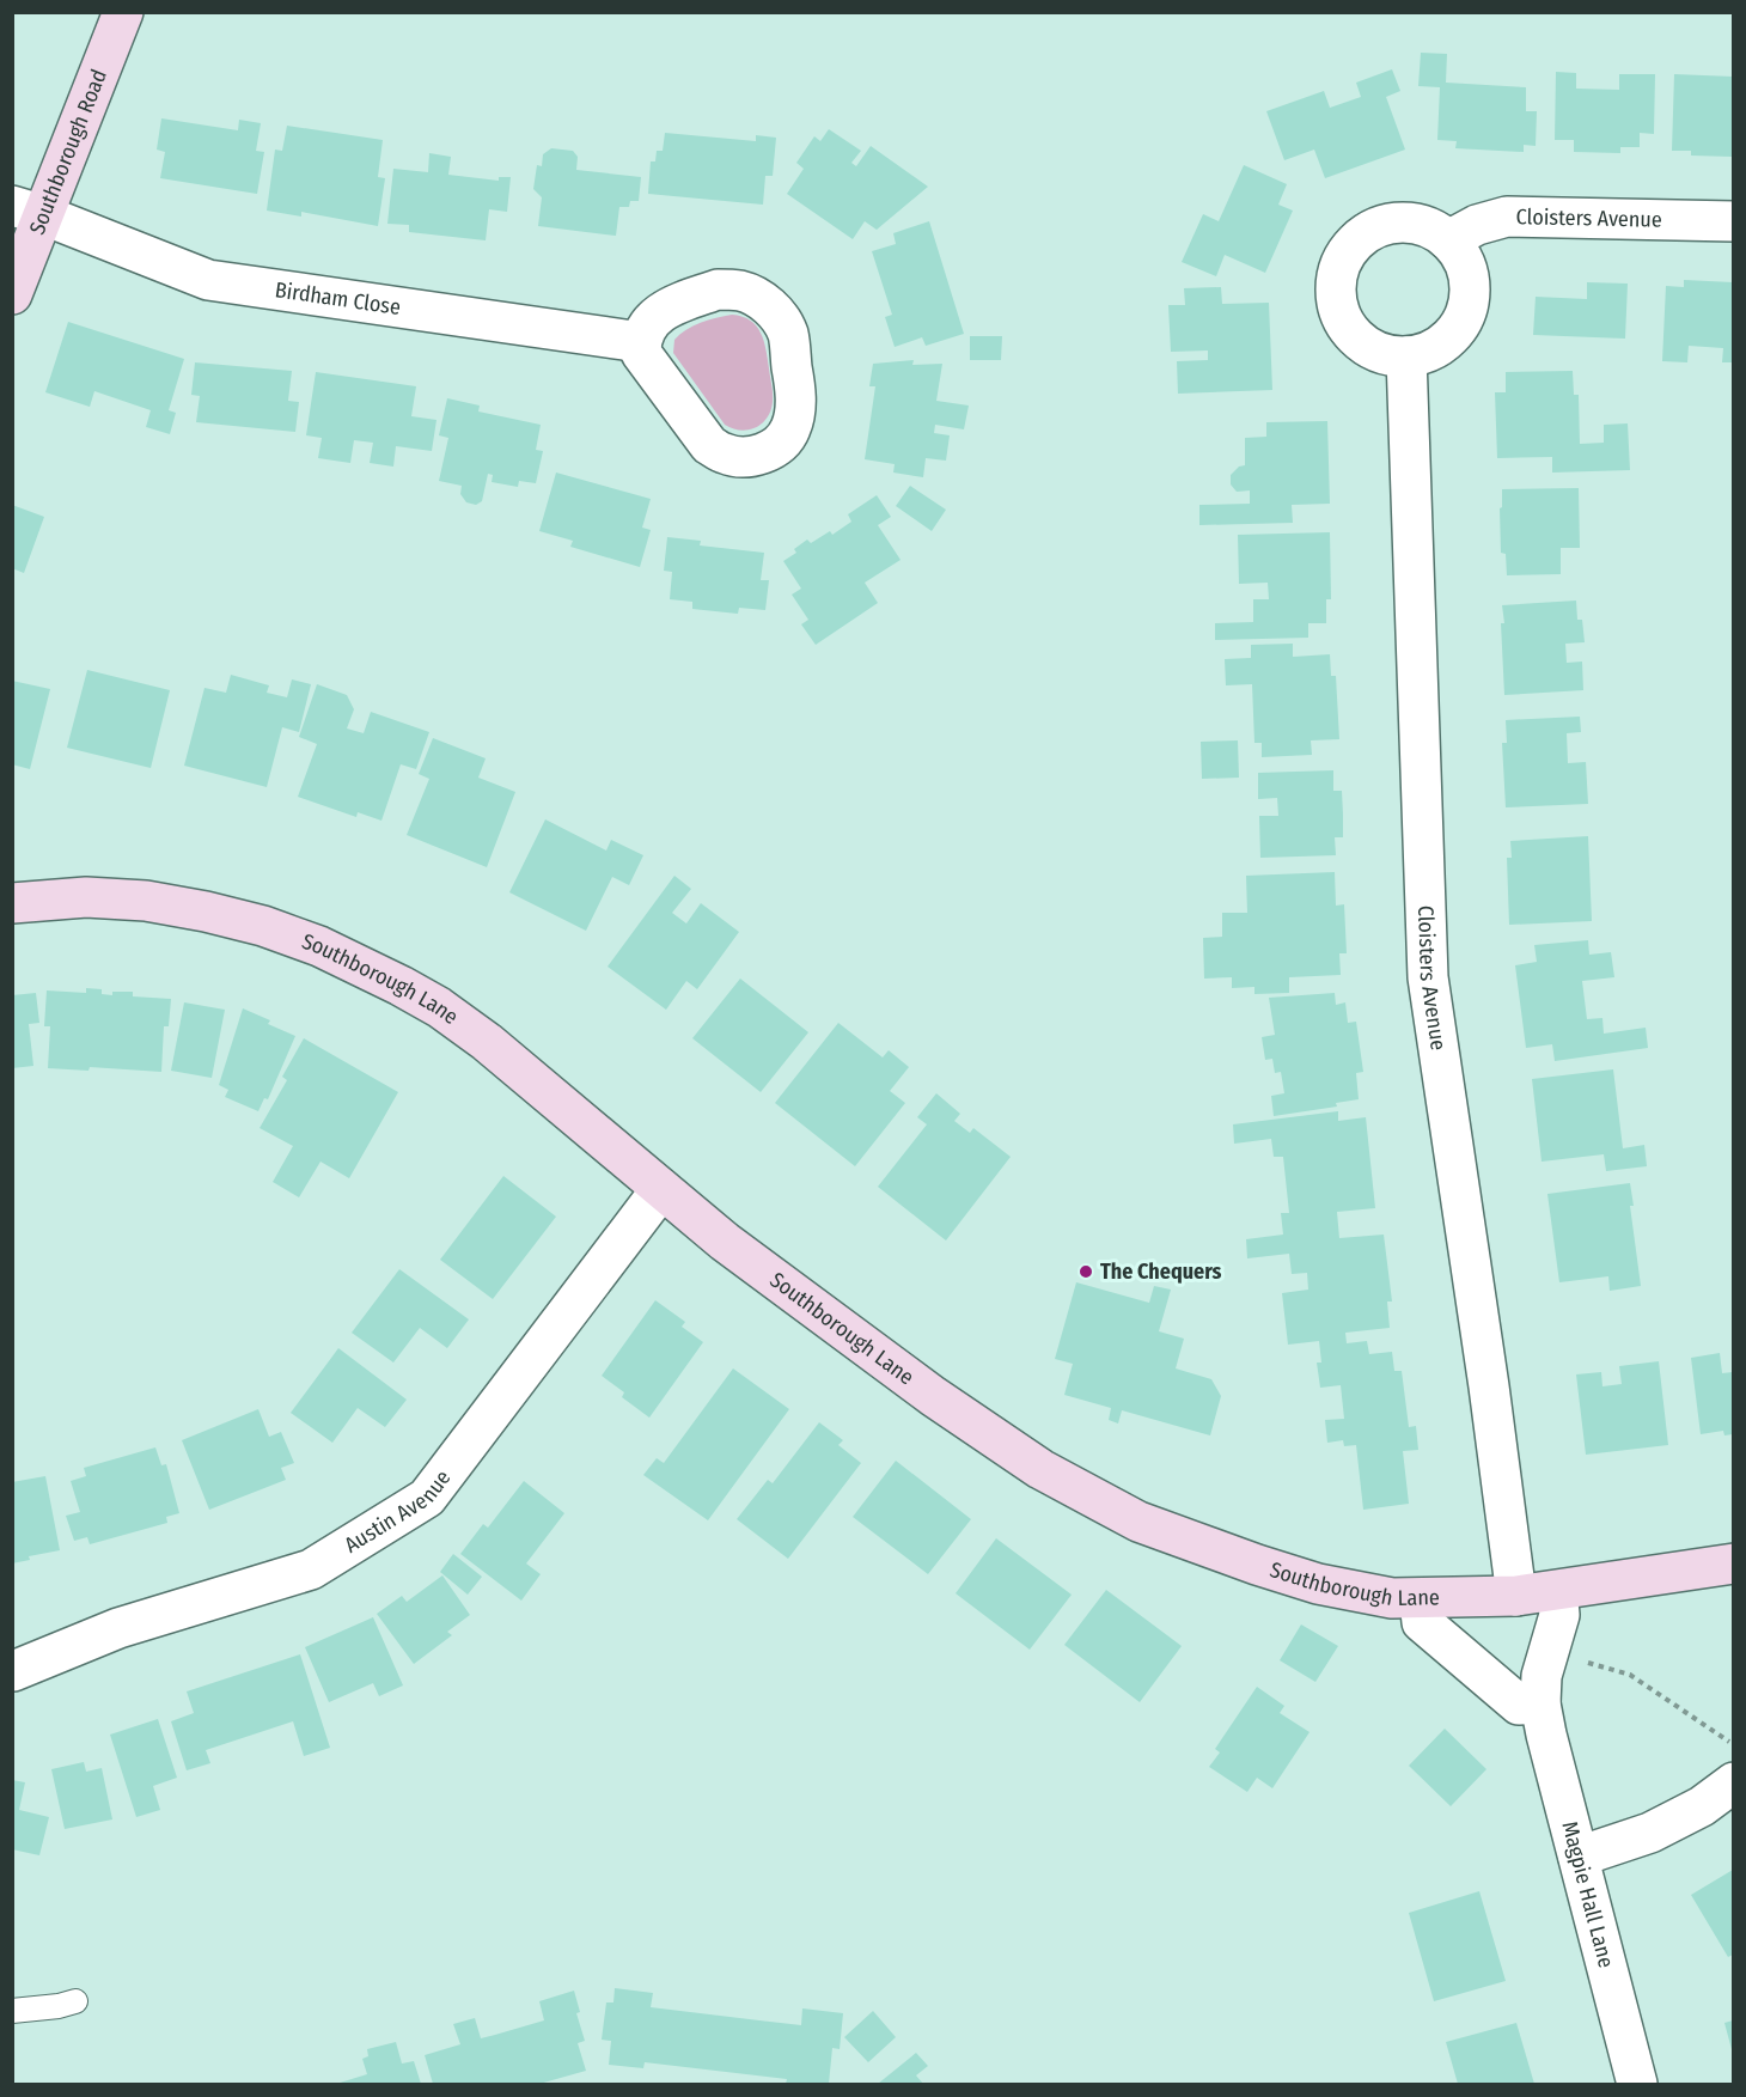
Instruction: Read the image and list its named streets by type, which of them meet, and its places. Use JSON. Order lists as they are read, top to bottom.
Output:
{
  "streets": {
    "street": [
      "Southborough Road",
      "Cloisters Avenue",
      "Birdham Close",
      "Southborough Lane",
      "Austin Avenue",
      "Magpie Hall Lane"
    ]
  },
  "crossings": [
    ["Southborough Road", "Birdham Close"],
    ["Cloisters Avenue", "Southborough Lane"],
    ["Southborough Lane", "Austin Avenue"],
    ["Southborough Lane", "Magpie Hall Lane"]
  ],
  "places": ["The Chequers"]
}
